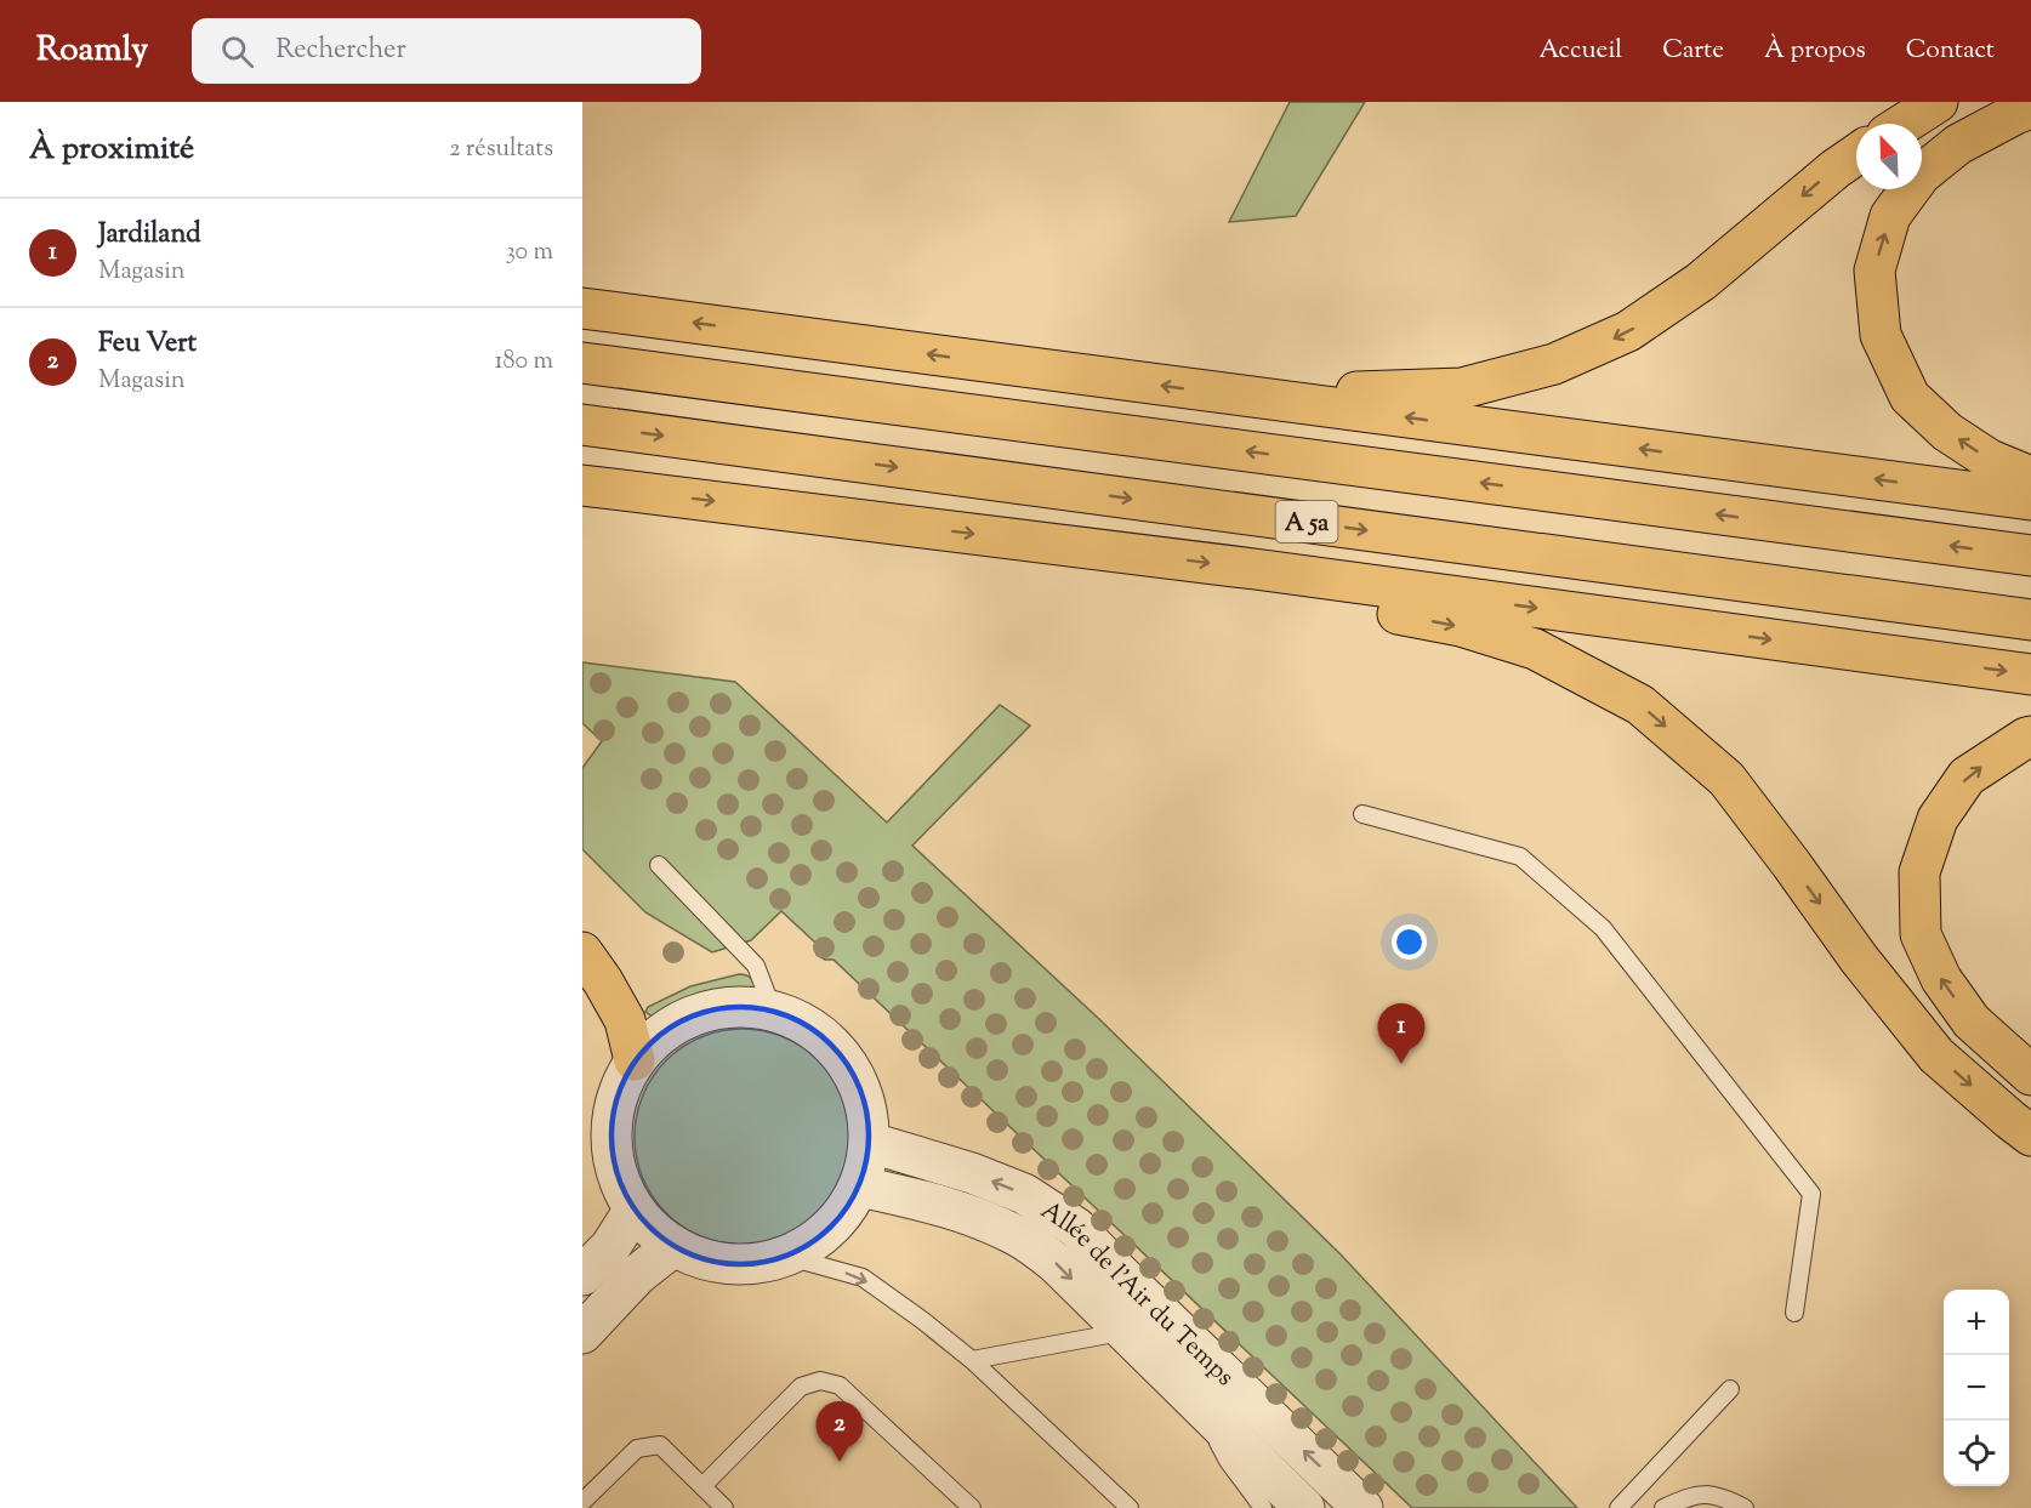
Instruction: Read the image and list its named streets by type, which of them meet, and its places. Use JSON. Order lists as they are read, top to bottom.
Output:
{
  "streets": {
    "highway": ["A 5a"],
    "street": ["Allée de l'Air du Temps"]
  },
  "north": "top left",
  "page": {
    "header": "Roamly",
    "search": "Rechercher",
    "nav": [
      "Accueil",
      "Carte",
      "À propos",
      "Contact"
    ],
    "heading": ["À proximité", "2 résultats"],
    "list": [
      {
        "mark": "1",
        "name": "Jardiland",
        "note": "Magasin",
        "value": "30 m"
      },
      {
        "mark": "2",
        "name": "Feu Vert",
        "note": "Magasin",
        "value": "180 m"
      }
    ],
    "pins": ["1", "2"],
    "map_buttons": ["+", "−"]
  }
}
